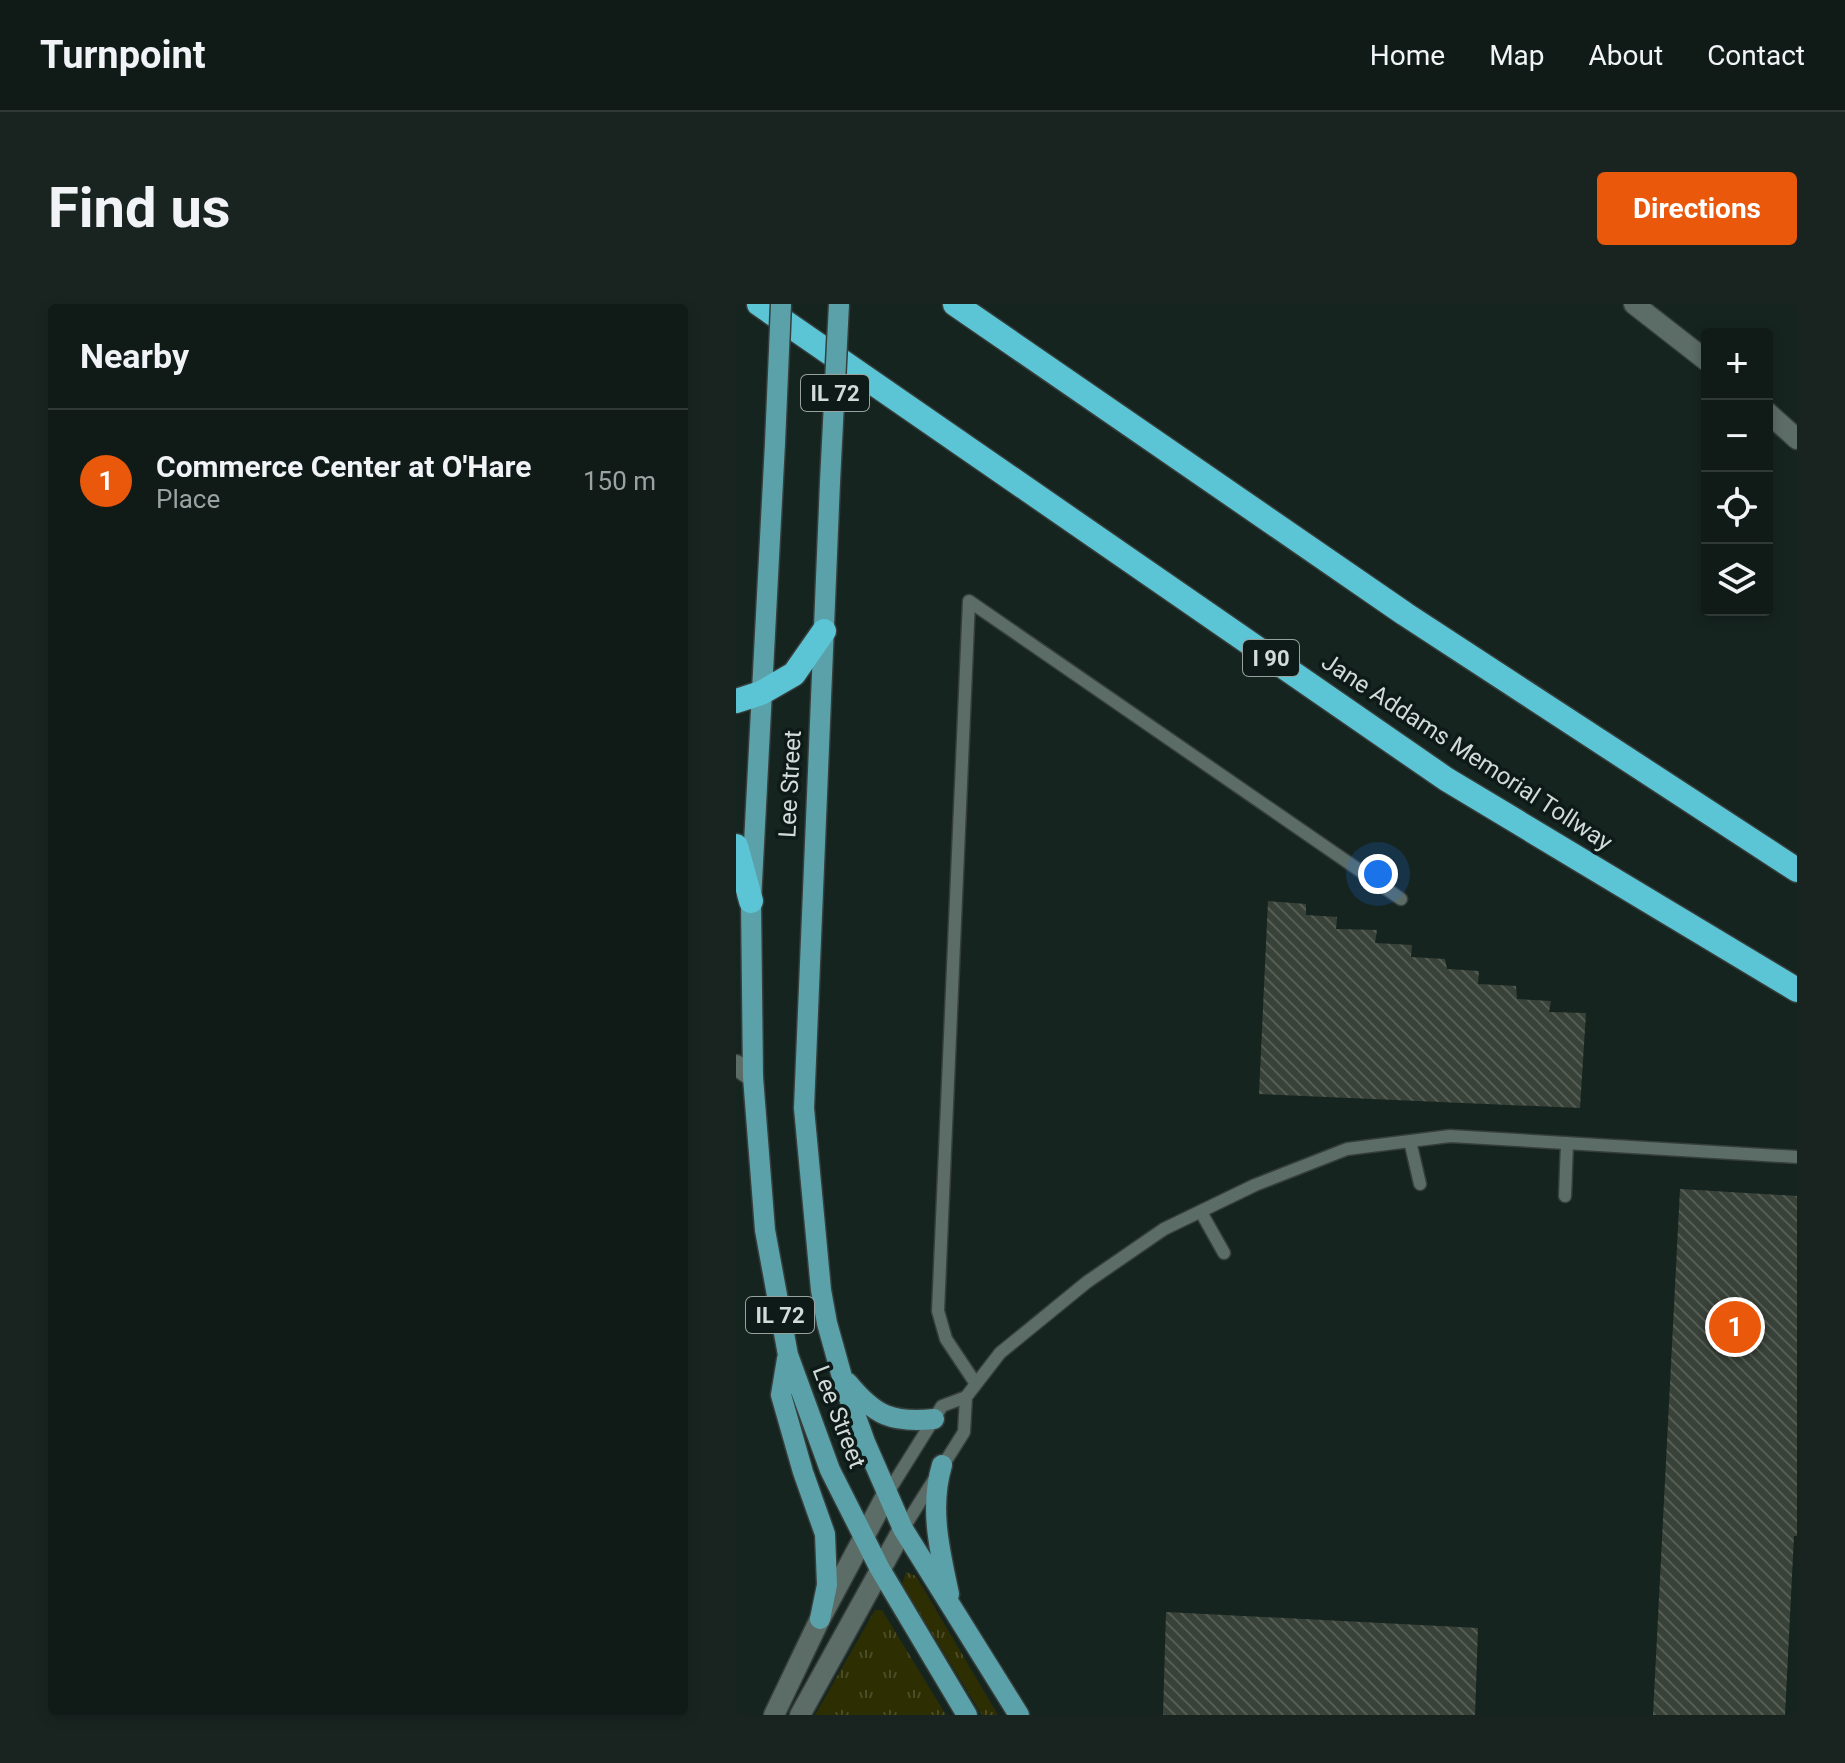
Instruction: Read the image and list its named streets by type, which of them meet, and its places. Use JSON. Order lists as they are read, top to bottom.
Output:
{
  "streets": {
    "highway": ["I 90", "Jane Addams Memorial Tollway"],
    "main road": ["IL 72", "Lee Street"]
  },
  "crossings": [
    ["IL 72", "Lee Street"]
  ],
  "page": {
    "header": "Turnpoint",
    "nav": [
      "Home",
      "Map",
      "About",
      "Contact"
    ],
    "buttons": "Directions",
    "title": "Find us",
    "heading": "Nearby",
    "map_buttons": ["+", "−"],
    "list": [
      {
        "mark": "1",
        "name": "Commerce Center at O'Hare",
        "note": "Place",
        "value": "150 m"
      }
    ],
    "pins": "1"
  }
}
